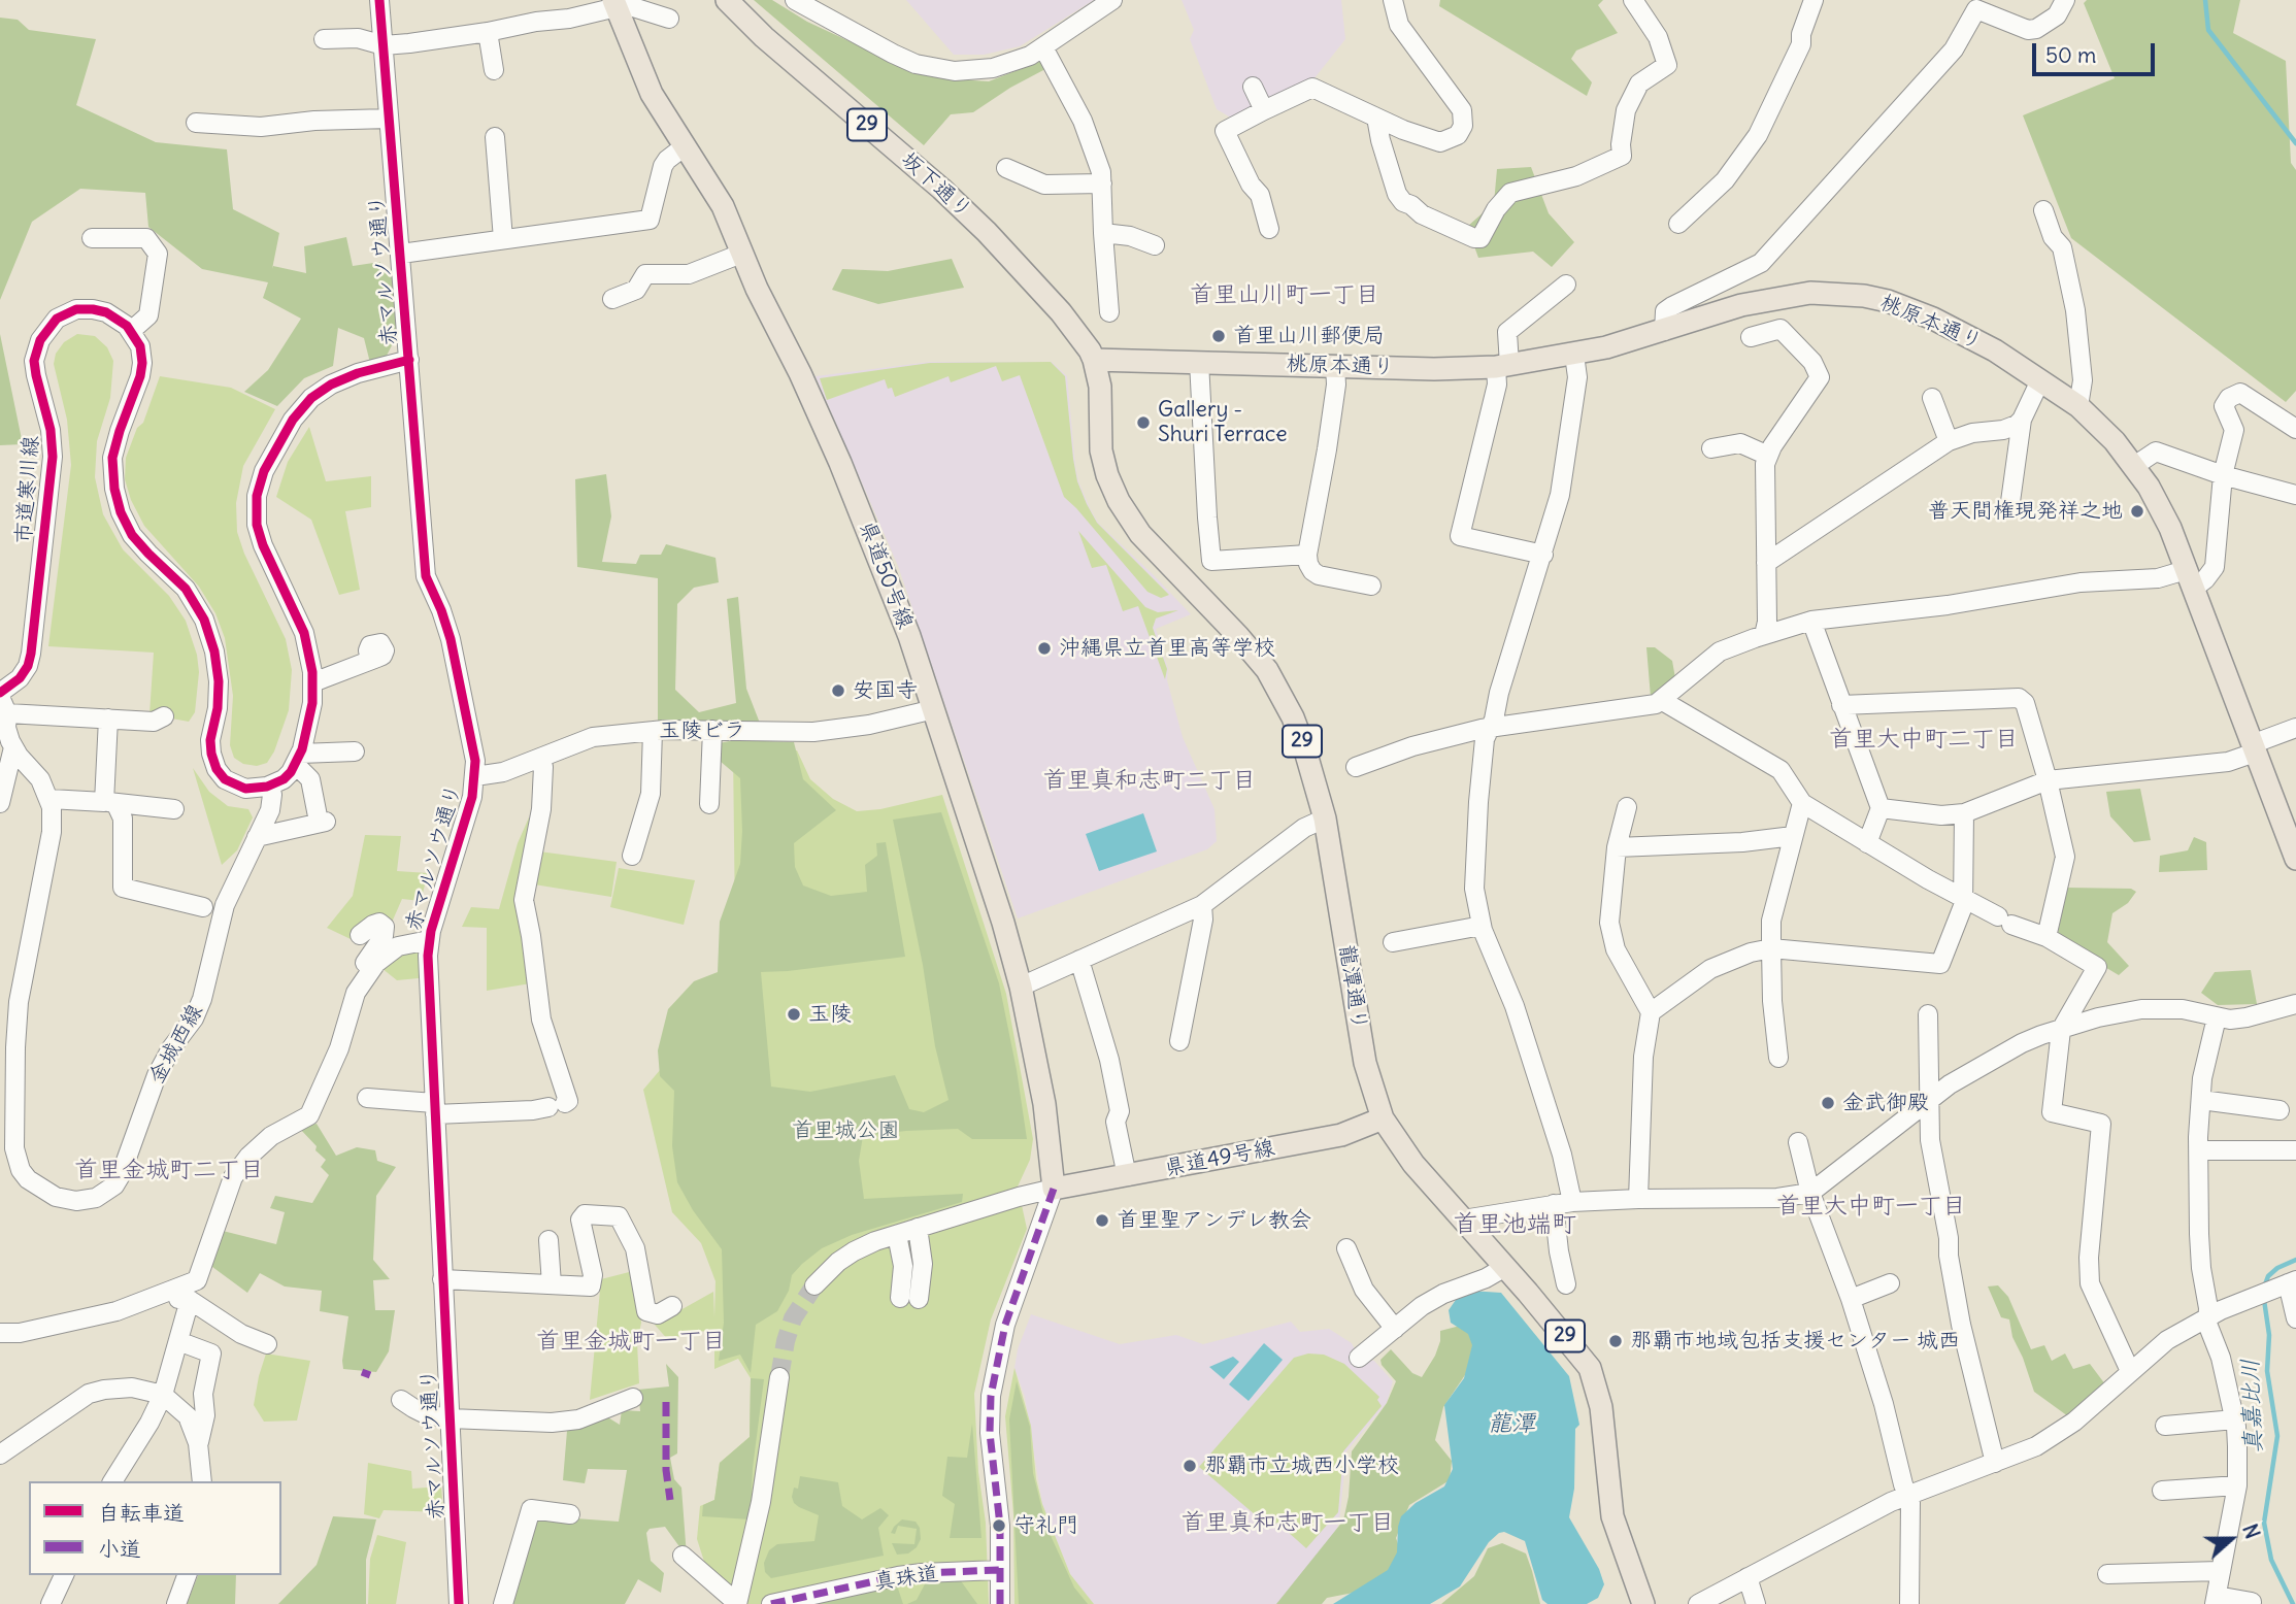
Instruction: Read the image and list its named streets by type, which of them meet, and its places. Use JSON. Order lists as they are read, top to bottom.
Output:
{
  "streets": {
    "main road": [
      "29",
      "坂下通り",
      "桃原本通り",
      "県道50号線",
      "龍潭通り",
      "県道49号線"
    ],
    "street": [
      "赤マルソウ通り",
      "市道寒川線",
      "玉陵ビラ",
      "金城西線",
      "真珠道"
    ]
  },
  "crossings": [
    ["坂下通り", "桃原本通り"],
    ["坂下通り", "龍潭通り"],
    ["赤マルソウ通り", "玉陵ビラ"],
    ["桃原本通り", "龍潭通り"],
    ["県道50号線", "玉陵ビラ"],
    ["県道50号線", "県道49号線"],
    ["龍潭通り", "県道49号線"]
  ],
  "districts": [
    "首里山川町一丁目",
    "首里大中町二丁目",
    "首里真和志町二丁目",
    "首里金城町二丁目",
    "首里大中町一丁目",
    "首里池端町",
    "首里金城町一丁目",
    "首里真和志町一丁目"
  ],
  "water": ["真嘉比川", "龍潭"],
  "parks": ["首里城公園"],
  "places": [
    "首里山川郵便局",
    "Gallery - Shuri Terrace",
    "普天間権現発祥之地",
    "沖縄県立首里高等学校",
    "安国寺",
    "玉陵",
    "金武御殿",
    "首里聖アンデレ教会",
    "那覇市地域包括支援センター 城西",
    "那覇市立城西小学校",
    "守礼門"
  ],
  "legend": ["自転車道", "小道"],
  "scale_bar": "50 m",
  "north": "right"
}
